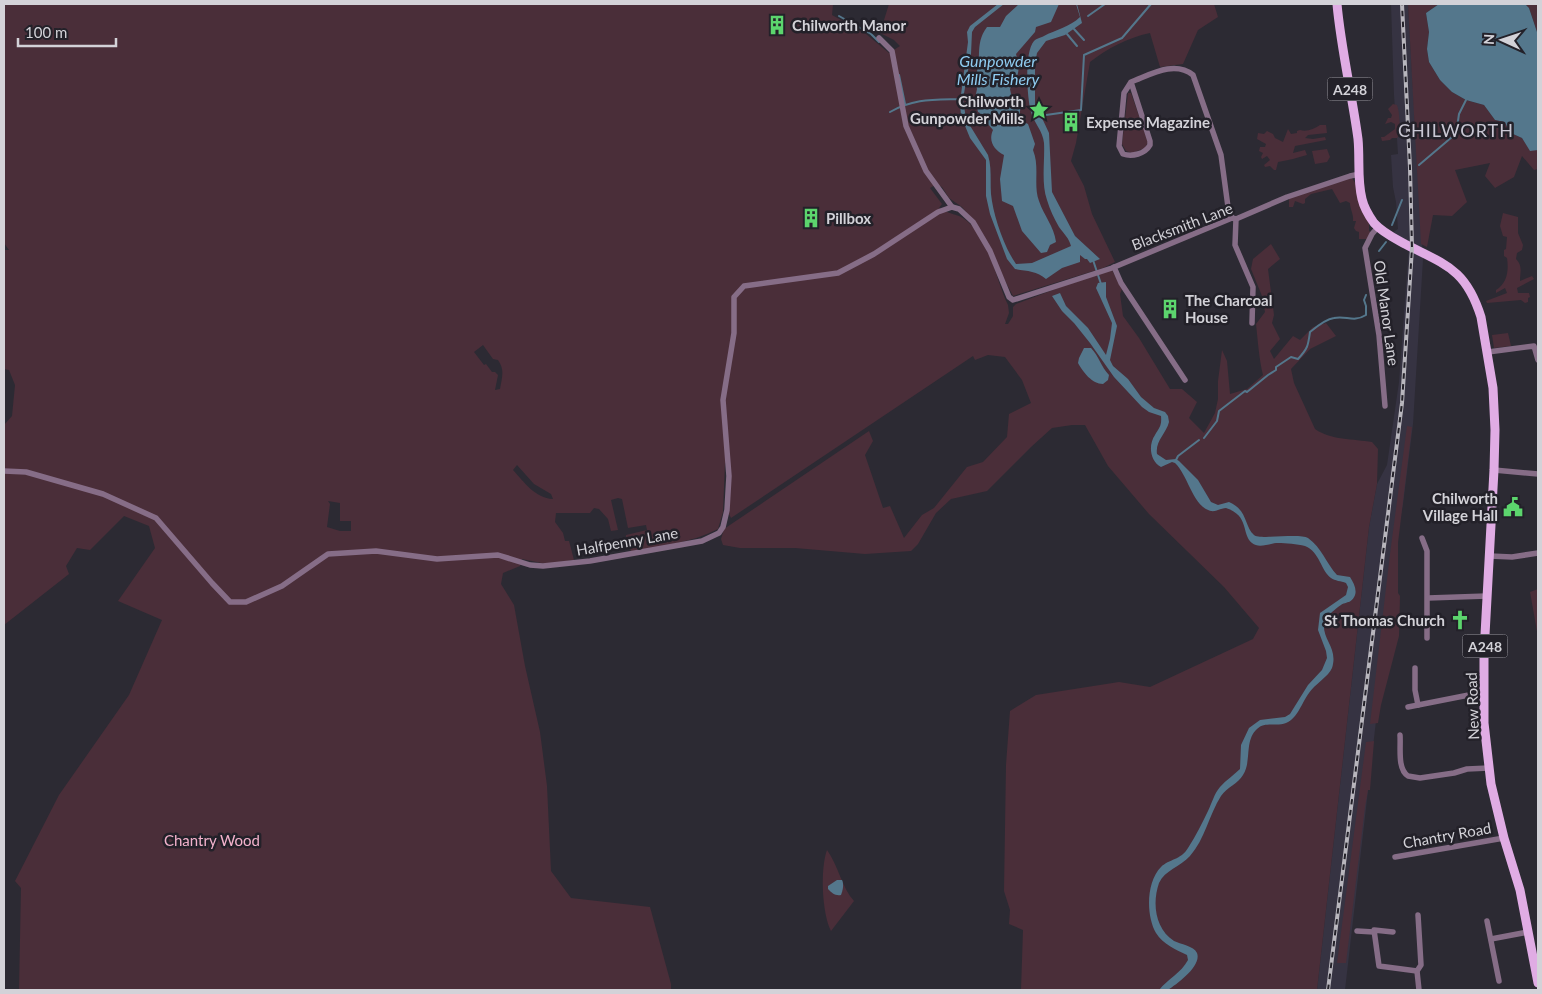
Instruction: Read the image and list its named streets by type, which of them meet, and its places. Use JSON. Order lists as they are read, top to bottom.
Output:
{
  "streets": {
    "main road": ["A248", "New Road"],
    "street": [
      "Blacksmith Lane",
      "Old Manor Lane",
      "Halfpenny Lane",
      "Chantry Road"
    ]
  },
  "crossings": [
    ["A248", "Blacksmith Lane"],
    ["A248", "Old Manor Lane"],
    ["A248", "New Road"],
    ["Blacksmith Lane", "Halfpenny Lane"],
    ["Old Manor Lane", "New Road"],
    ["New Road", "Chantry Road"]
  ],
  "districts": ["CHILWORTH"],
  "water": ["Gunpowder Mills Fishery"],
  "parks": ["Chantry Wood"],
  "places": {
    "building": [
      "Chilworth Manor",
      "Expense Magazine",
      "Pillbox",
      "The Charcoal House"
    ],
    "place": ["Chilworth Gunpowder Mills"],
    "public building": ["Chilworth Village Hall"],
    "church": ["St Thomas Church"]
  },
  "scale_bar": "100 m",
  "north": "left"
}
